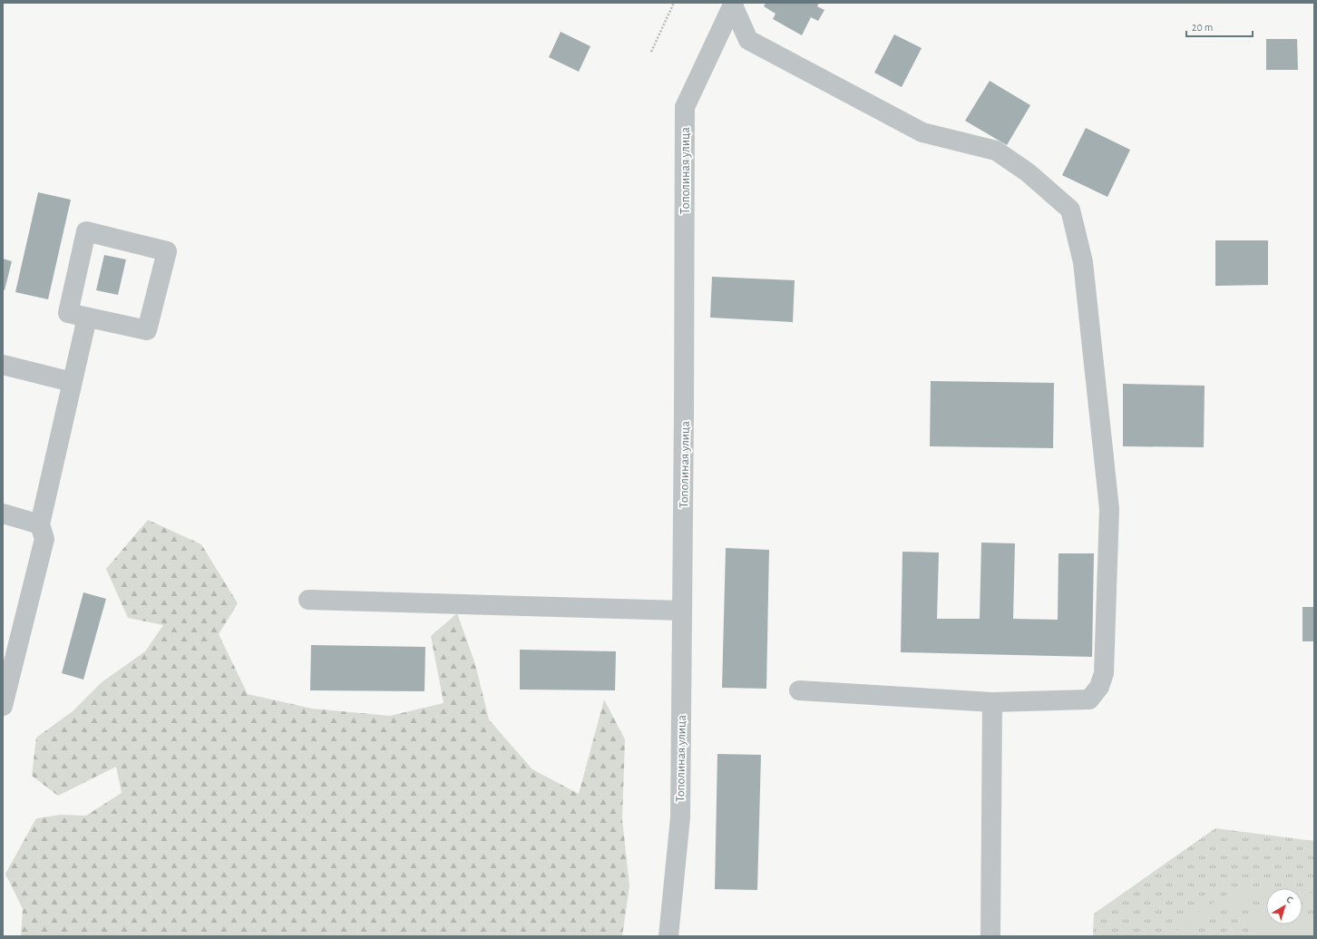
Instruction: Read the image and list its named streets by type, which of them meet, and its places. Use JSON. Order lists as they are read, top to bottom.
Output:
{
  "streets": {
    "street": ["Тополиная улица"]
  },
  "scale_bar": "20 m",
  "north": "top right"
}
